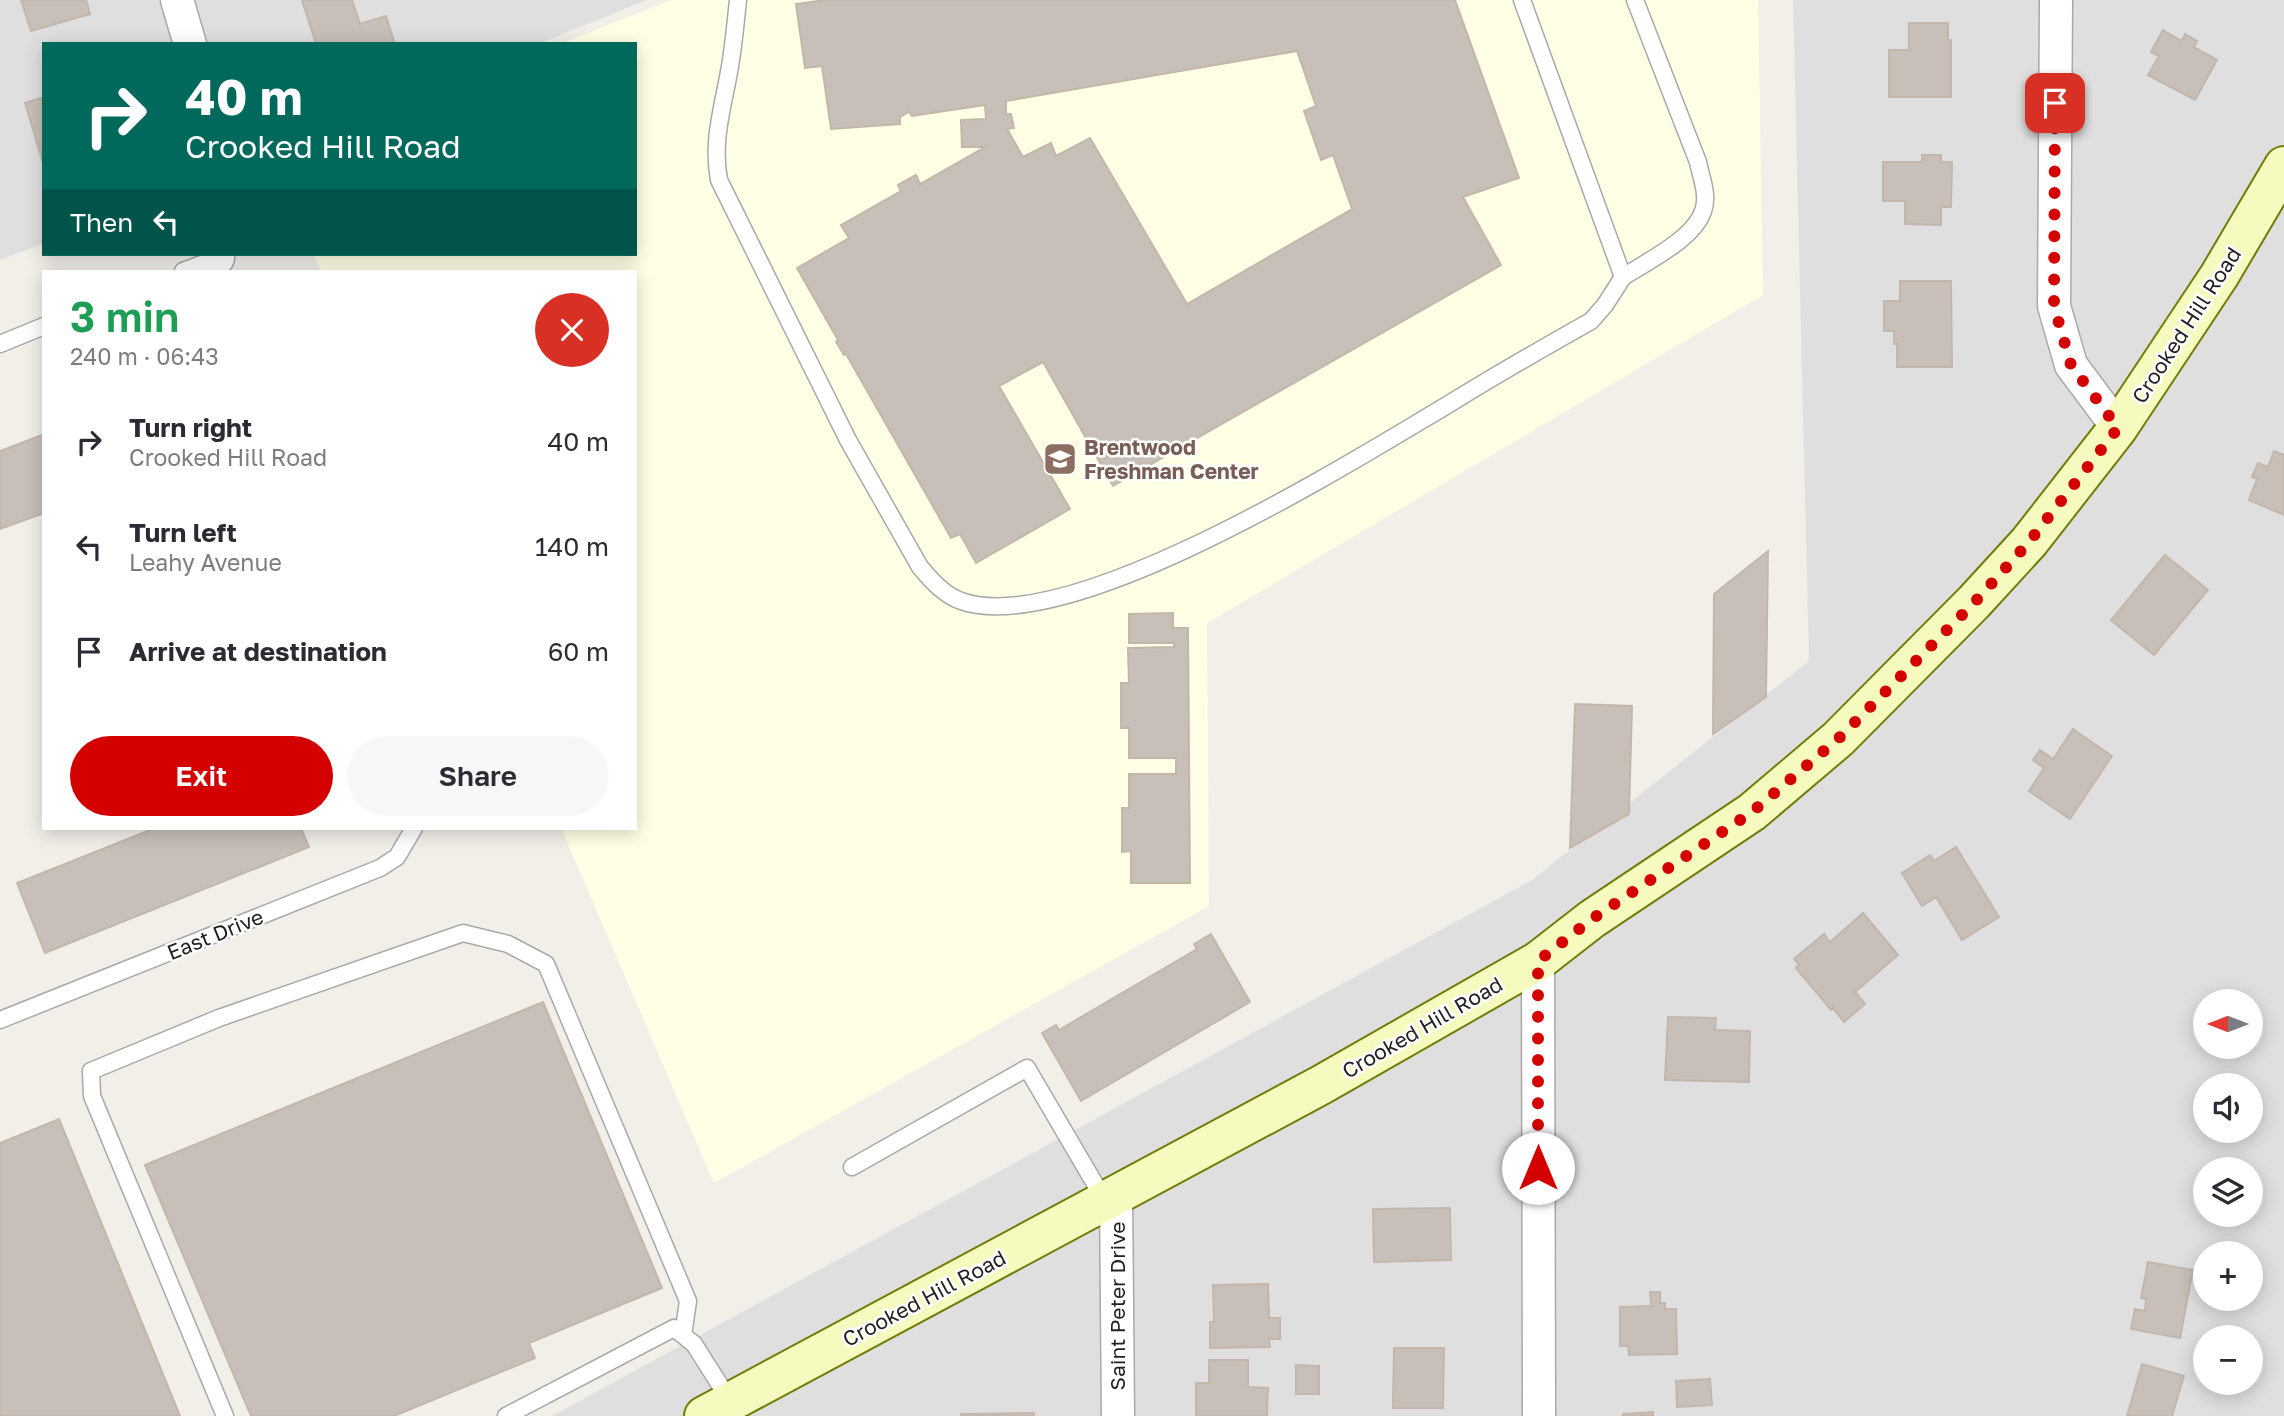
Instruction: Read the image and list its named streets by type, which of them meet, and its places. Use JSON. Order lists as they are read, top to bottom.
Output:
{
  "streets": {
    "main road": ["Crooked Hill Road"],
    "street": ["Saint Peter Drive"],
    "lane": ["East Drive"]
  },
  "crossings": [
    ["Crooked Hill Road", "Saint Peter Drive"]
  ],
  "places": {
    "school or university": ["Brentwood Freshman Center"]
  },
  "north": "left",
  "page": {
    "turn": ["40 m", "Crooked Hill Road"],
    "then": "Then",
    "heading": ["3 min", "240 m · 06:43"],
    "list": [
      {
        "name": "Turn right",
        "note": "Crooked Hill Road",
        "value": "40 m"
      },
      {
        "name": "Turn left",
        "note": "Leahy Avenue",
        "value": "140 m"
      },
      {
        "name": "Arrive at destination",
        "value": "60 m"
      }
    ],
    "buttons": ["Exit", "Share"],
    "map_buttons": ["+", "−"]
  }
}
